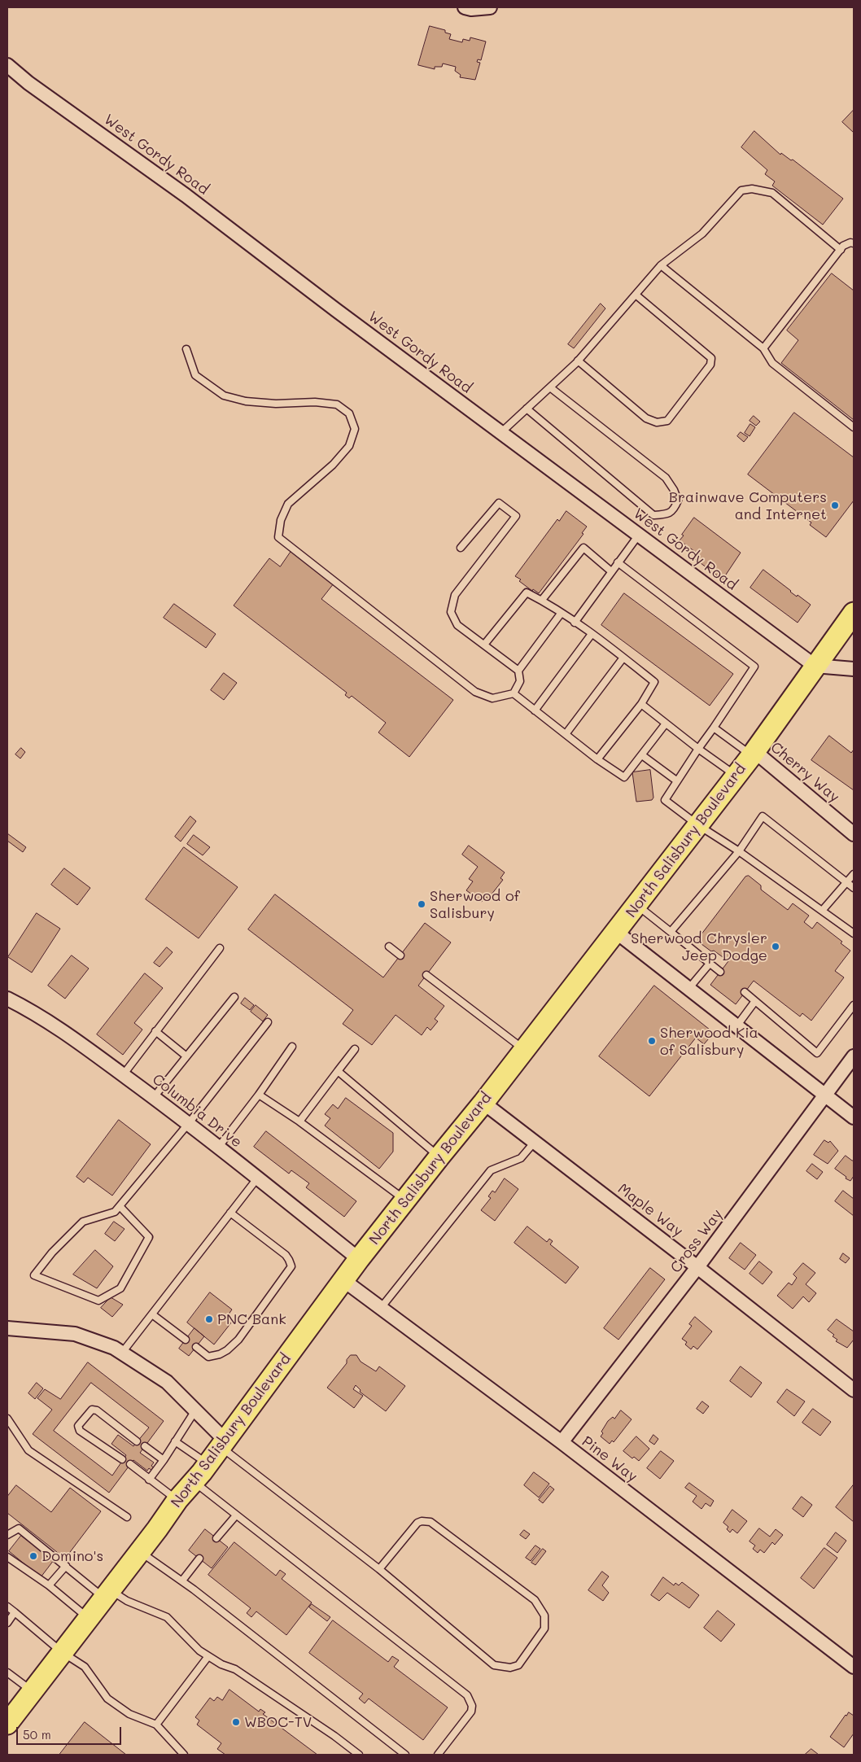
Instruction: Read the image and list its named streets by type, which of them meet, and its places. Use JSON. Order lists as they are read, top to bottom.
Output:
{
  "streets": {
    "main road": ["North Salisbury Boulevard"],
    "street": [
      "West Gordy Road",
      "Cherry Way",
      "Columbia Drive",
      "Maple Way",
      "Cross Way",
      "Pine Way"
    ]
  },
  "crossings": [
    ["West Gordy Road", "North Salisbury Boulevard"],
    ["Cherry Way", "North Salisbury Boulevard"],
    ["North Salisbury Boulevard", "Columbia Drive"],
    ["North Salisbury Boulevard", "Maple Way"],
    ["North Salisbury Boulevard", "Pine Way"],
    ["Maple Way", "Cross Way"],
    ["Cross Way", "Pine Way"]
  ],
  "places": [
    "Brainwave Computers and Internet",
    "Sherwood of Salisbury",
    "Sherwood Chrysler Jeep Dodge",
    "Sherwood Kia of Salisbury",
    "PNC Bank",
    "Domino's",
    "WBOC-TV"
  ],
  "scale_bar": "50 m"
}
